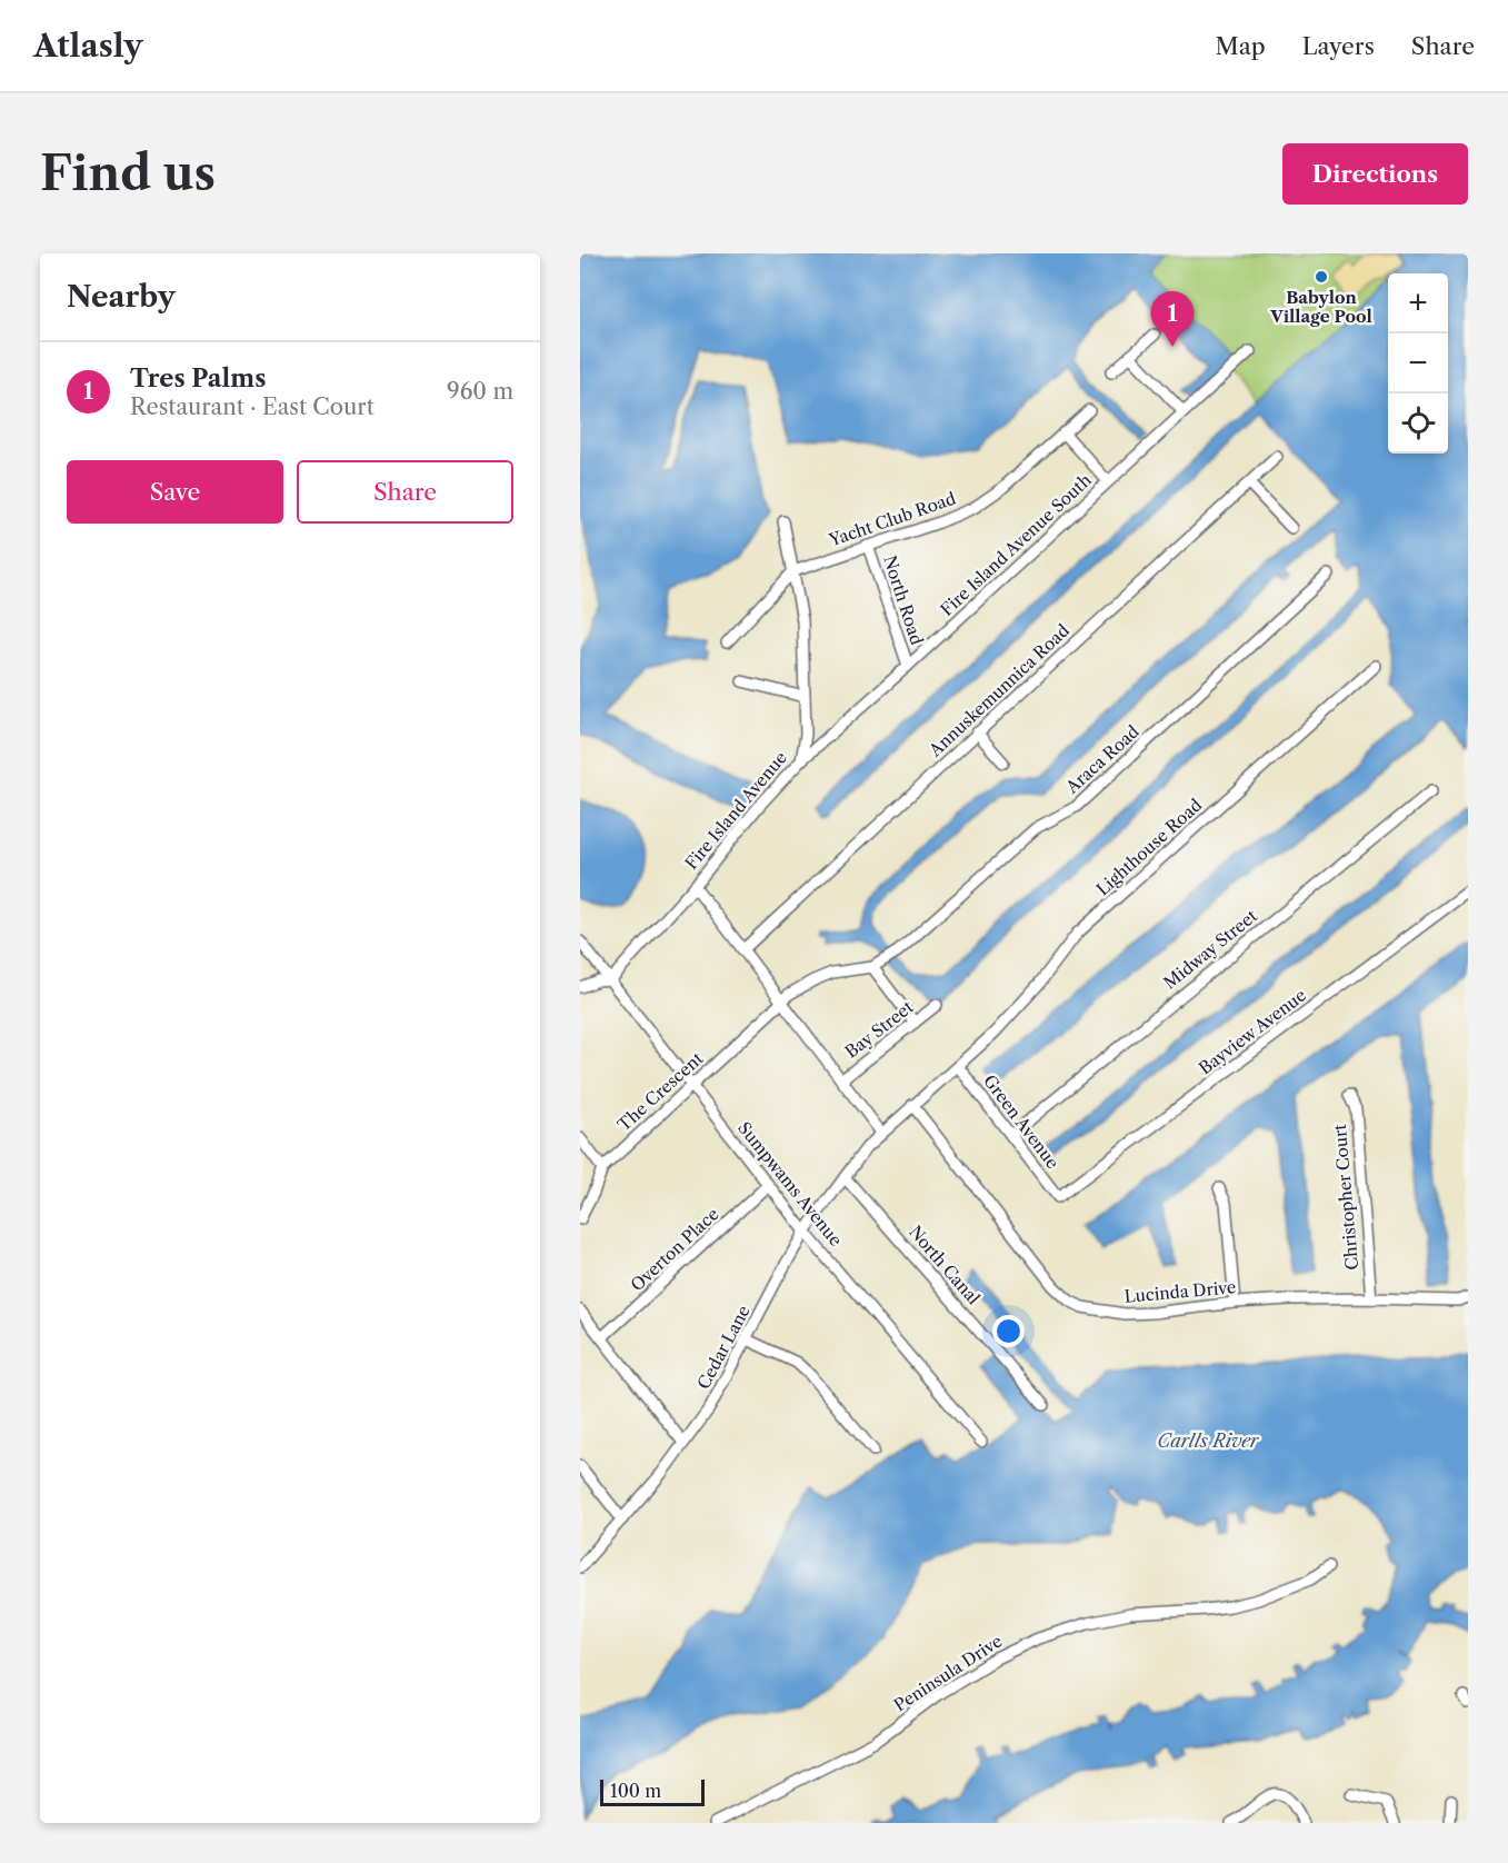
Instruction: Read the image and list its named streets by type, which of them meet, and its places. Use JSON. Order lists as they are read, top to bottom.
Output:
{
  "streets": {
    "street": [
      "Yacht Club Road",
      "Fire Island Avenue South",
      "North Road",
      "Annuskemunnica Road",
      "Araca Road",
      "Fire Island Avenue",
      "Lighthouse Road",
      "Midway Street",
      "Bay Street",
      "Bayview Avenue",
      "The Crescent",
      "Green Avenue",
      "Sumpwams Avenue",
      "Christopher Court",
      "Overton Place",
      "North Canal",
      "Lucinda Drive",
      "Cedar Lane",
      "Peninsula Drive"
    ]
  },
  "crossings": [
    ["Yacht Club Road", "North Road"],
    ["Yacht Club Road", "Fire Island Avenue"],
    ["Fire Island Avenue South", "North Road"],
    ["Fire Island Avenue South", "Fire Island Avenue"],
    ["Araca Road", "The Crescent"],
    ["Fire Island Avenue", "Sumpwams Avenue"],
    ["Lighthouse Road", "Green Avenue"],
    ["Lighthouse Road", "Cedar Lane"],
    ["Midway Street", "Green Avenue"],
    ["Bayview Avenue", "Green Avenue"],
    ["The Crescent", "Sumpwams Avenue"],
    ["Green Avenue", "Cedar Lane"],
    ["Sumpwams Avenue", "Overton Place"],
    ["Sumpwams Avenue", "Cedar Lane"],
    ["Christopher Court", "Lucinda Drive"],
    ["North Canal", "Cedar Lane"],
    ["Lucinda Drive", "Cedar Lane"]
  ],
  "water": ["Carlls River"],
  "places": ["Babylon Village Pool"],
  "scale_bar": "100 m",
  "page": {
    "header": "Atlasly",
    "nav": ["Map", "Layers", "Share"],
    "buttons": [
      "Directions",
      ["Save", "Share"]
    ],
    "title": "Find us",
    "heading": "Nearby",
    "map_buttons": ["+", "−"],
    "pins": "1",
    "list": [
      {
        "mark": "1",
        "name": "Tres Palms",
        "note": "Restaurant · East Court",
        "value": "960 m"
      }
    ],
    "scale": "100 m"
  }
}
